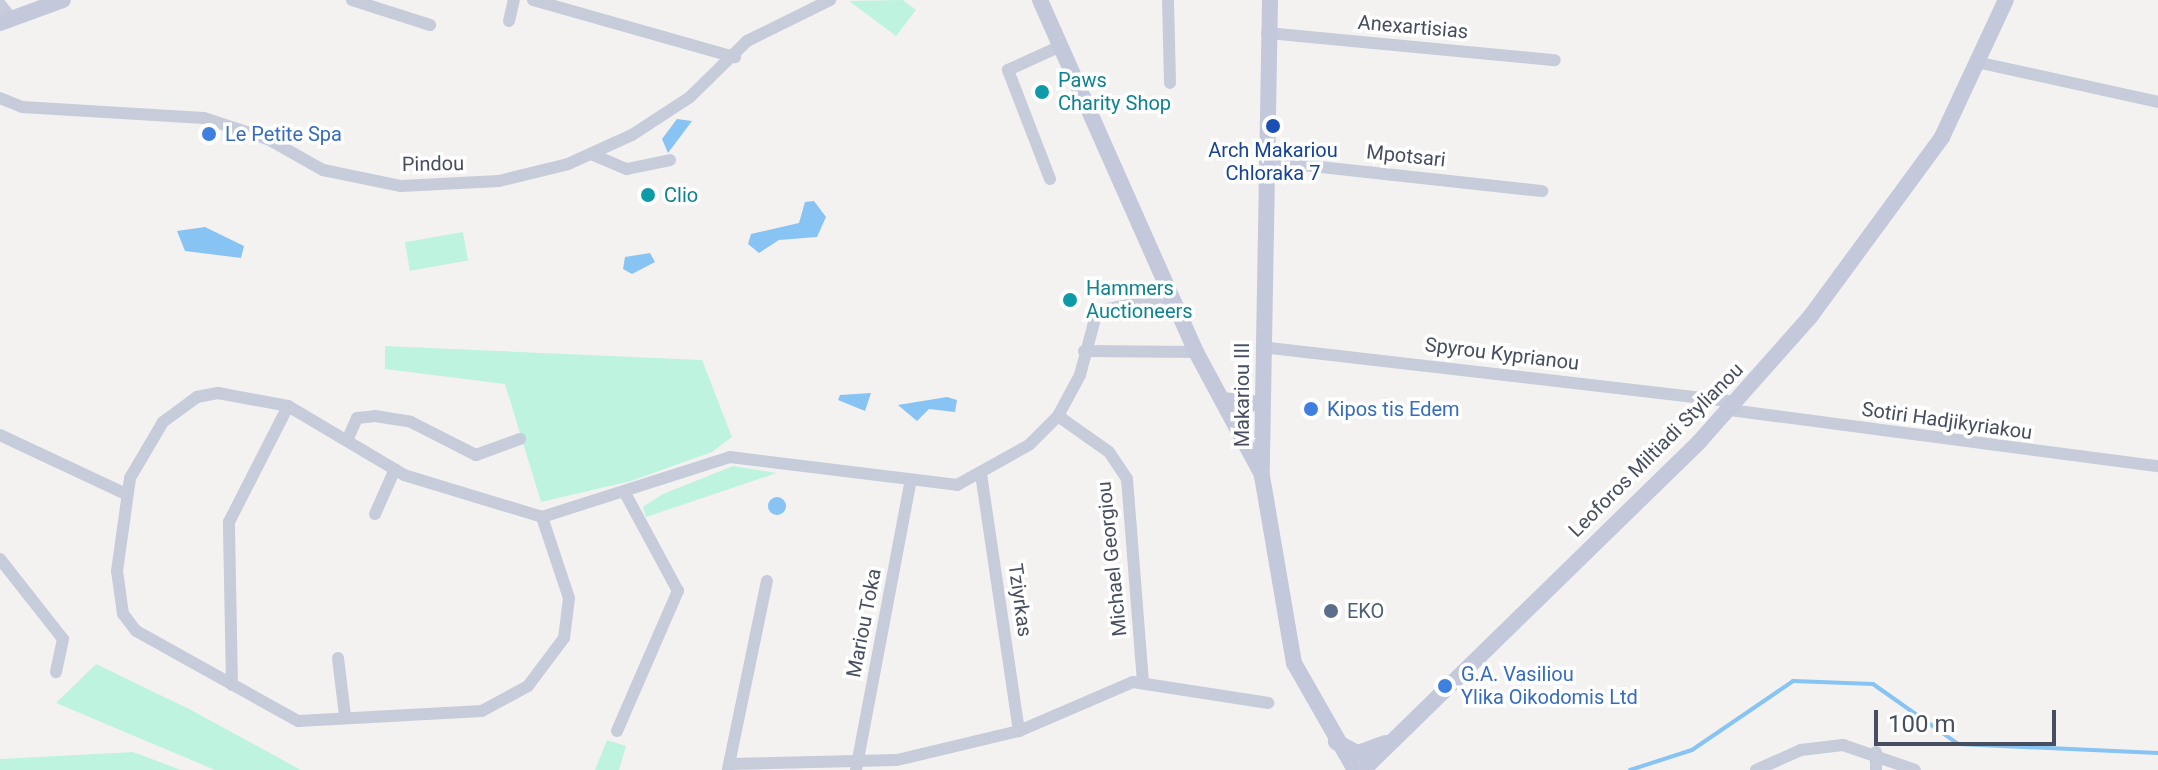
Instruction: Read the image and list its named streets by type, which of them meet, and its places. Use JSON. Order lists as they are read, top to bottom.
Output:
{
  "streets": {
    "main road": ["Makariou III", "Leoforos Miltiadi Stylianou"],
    "street": [
      "Anexartisias",
      "Mpotsari",
      "Pindou",
      "Spyrou Kyprianou",
      "Sotiri Hadjikyriakou",
      "Michael Georgiou",
      "Tziyrkas",
      "Mariou Toka"
    ]
  },
  "crossings": [
    ["Anexartisias", "Makariou III"],
    ["Mpotsari", "Makariou III"],
    ["Spyrou Kyprianou", "Makariou III"],
    ["Spyrou Kyprianou", "Sotiri Hadjikyriakou"],
    ["Spyrou Kyprianou", "Leoforos Miltiadi Stylianou"],
    ["Sotiri Hadjikyriakou", "Leoforos Miltiadi Stylianou"]
  ],
  "places": [
    "Paws Charity Shop",
    "Arch Makariou Chloraka 7",
    "Le Petite Spa",
    "Clio",
    "Hammers Auctioneers",
    "Kipos tis Edem",
    "EKO",
    "G.A. Vasiliou Ylika Oikodomis Ltd"
  ],
  "scale_bar": "100 m"
}
